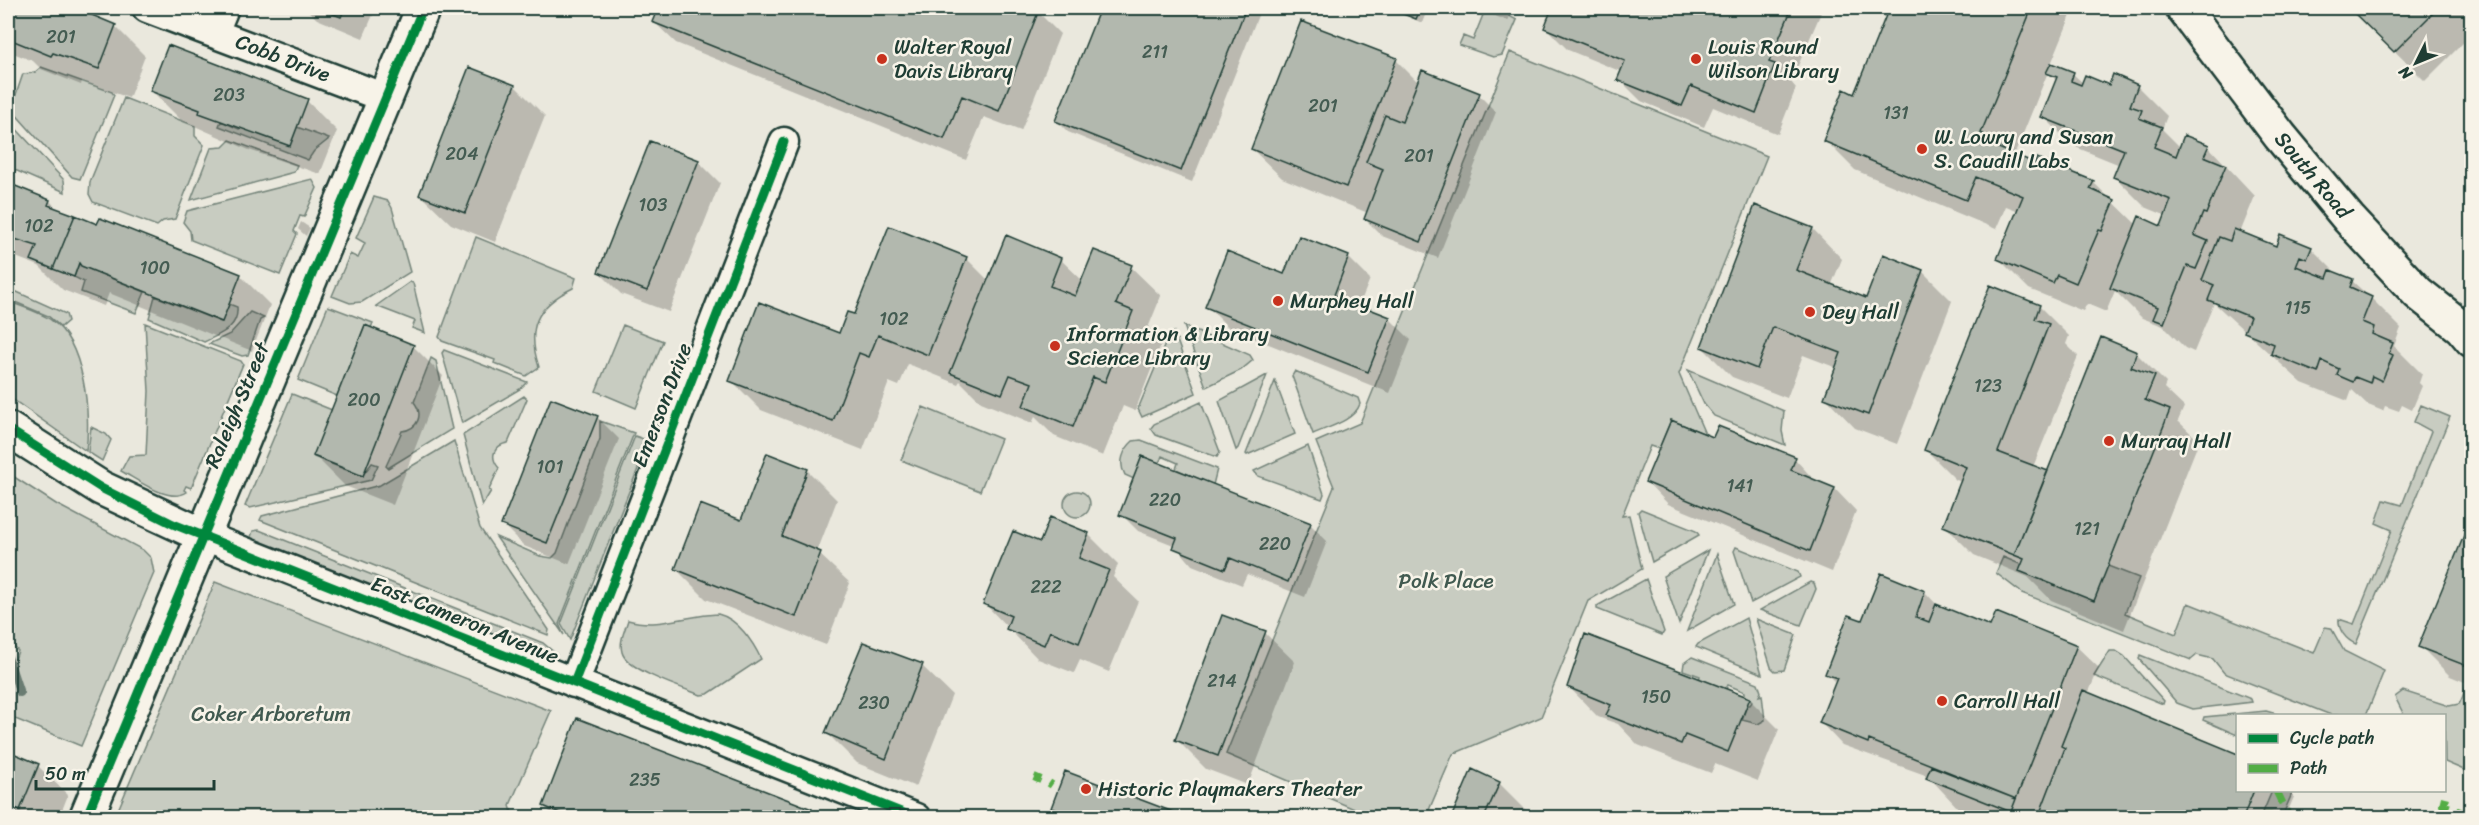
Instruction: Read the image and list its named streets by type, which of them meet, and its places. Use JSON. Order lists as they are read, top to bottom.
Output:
{
  "streets": {
    "street": [
      "Cobb Drive",
      "South Road",
      "Raleigh Street",
      "Emerson Drive",
      "East Cameron Avenue"
    ]
  },
  "crossings": [
    ["Cobb Drive", "Raleigh Street"],
    ["Raleigh Street", "East Cameron Avenue"],
    ["Emerson Drive", "East Cameron Avenue"]
  ],
  "parks": ["Polk Place", "Coker Arboretum"],
  "places": [
    "Walter Royal Davis Library",
    "Louis Round Wilson Library",
    "W. Lowry and Susan S. Caudill Labs",
    "Murphey Hall",
    "Dey Hall",
    "Information & Library Science Library",
    "Murray Hall",
    "Carroll Hall",
    "Historic Playmakers Theater"
  ],
  "house_numbers": [
    "201",
    "211",
    "203",
    "201",
    "131",
    "204",
    "201",
    "103",
    "102",
    "100",
    "115",
    "102",
    "123",
    "200",
    "101",
    "141",
    "220",
    "121",
    "220",
    "222",
    "214",
    "150",
    "230",
    "235"
  ],
  "legend": ["Cycle path", "Path"],
  "scale_bar": "50 m",
  "north": "bottom left"
}
